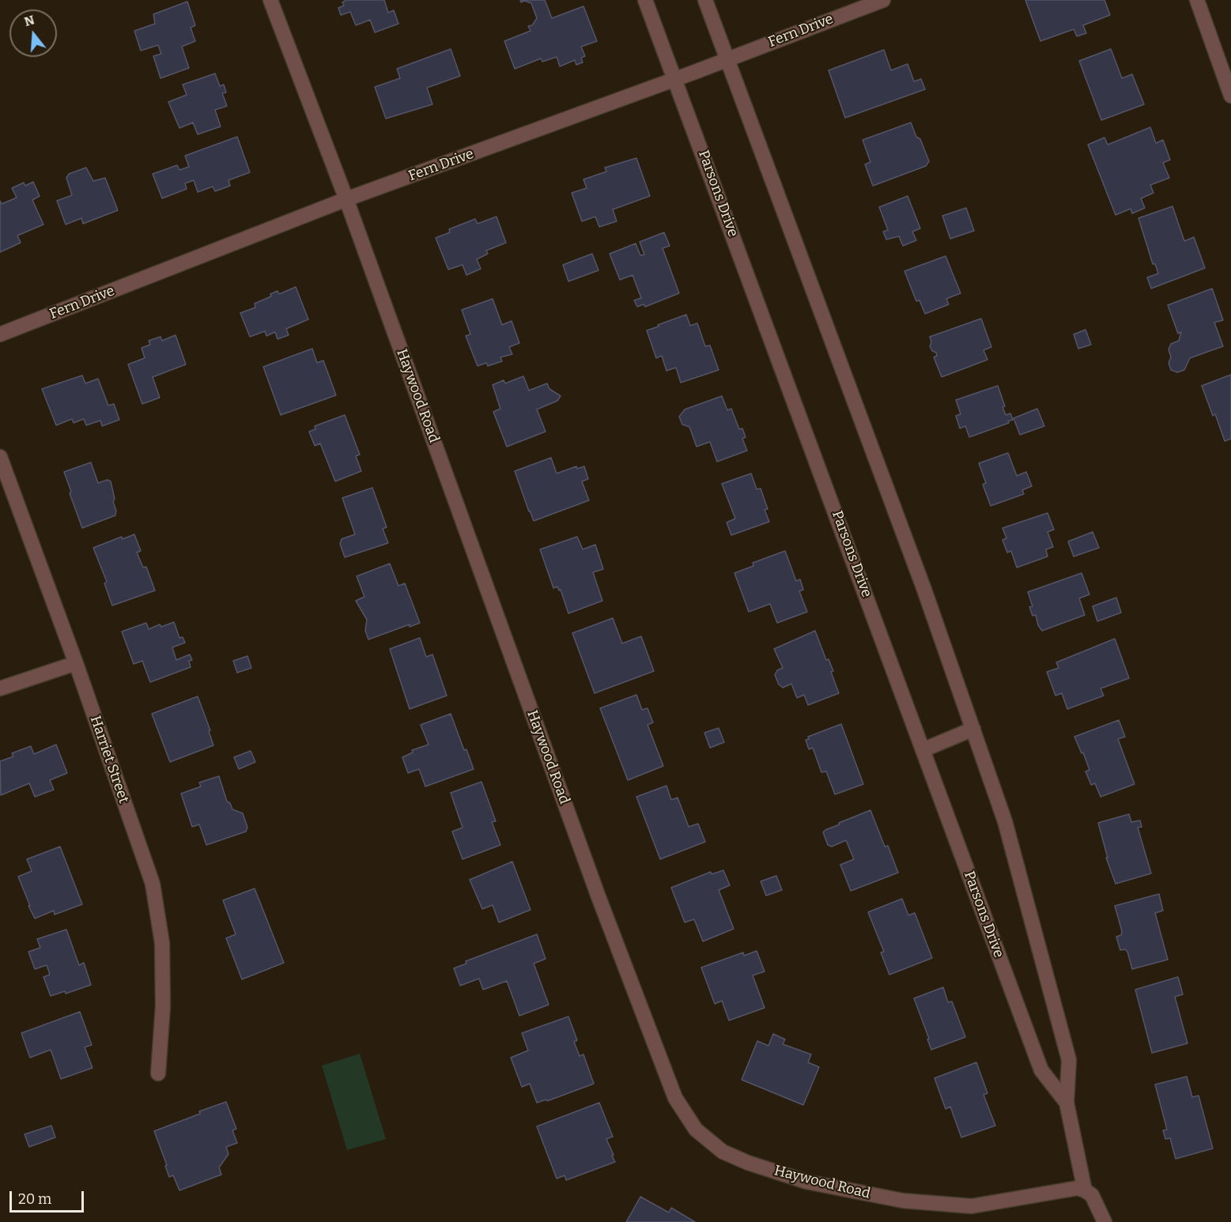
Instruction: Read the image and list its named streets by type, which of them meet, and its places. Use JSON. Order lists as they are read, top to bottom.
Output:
{
  "streets": {
    "street": [
      "Fern Drive",
      "Parsons Drive",
      "Haywood Road",
      "Harriet Street"
    ]
  },
  "crossings": [
    ["Fern Drive", "Parsons Drive"],
    ["Fern Drive", "Haywood Road"],
    ["Parsons Drive", "Haywood Road"]
  ],
  "scale_bar": "20 m",
  "north": "top"
}
